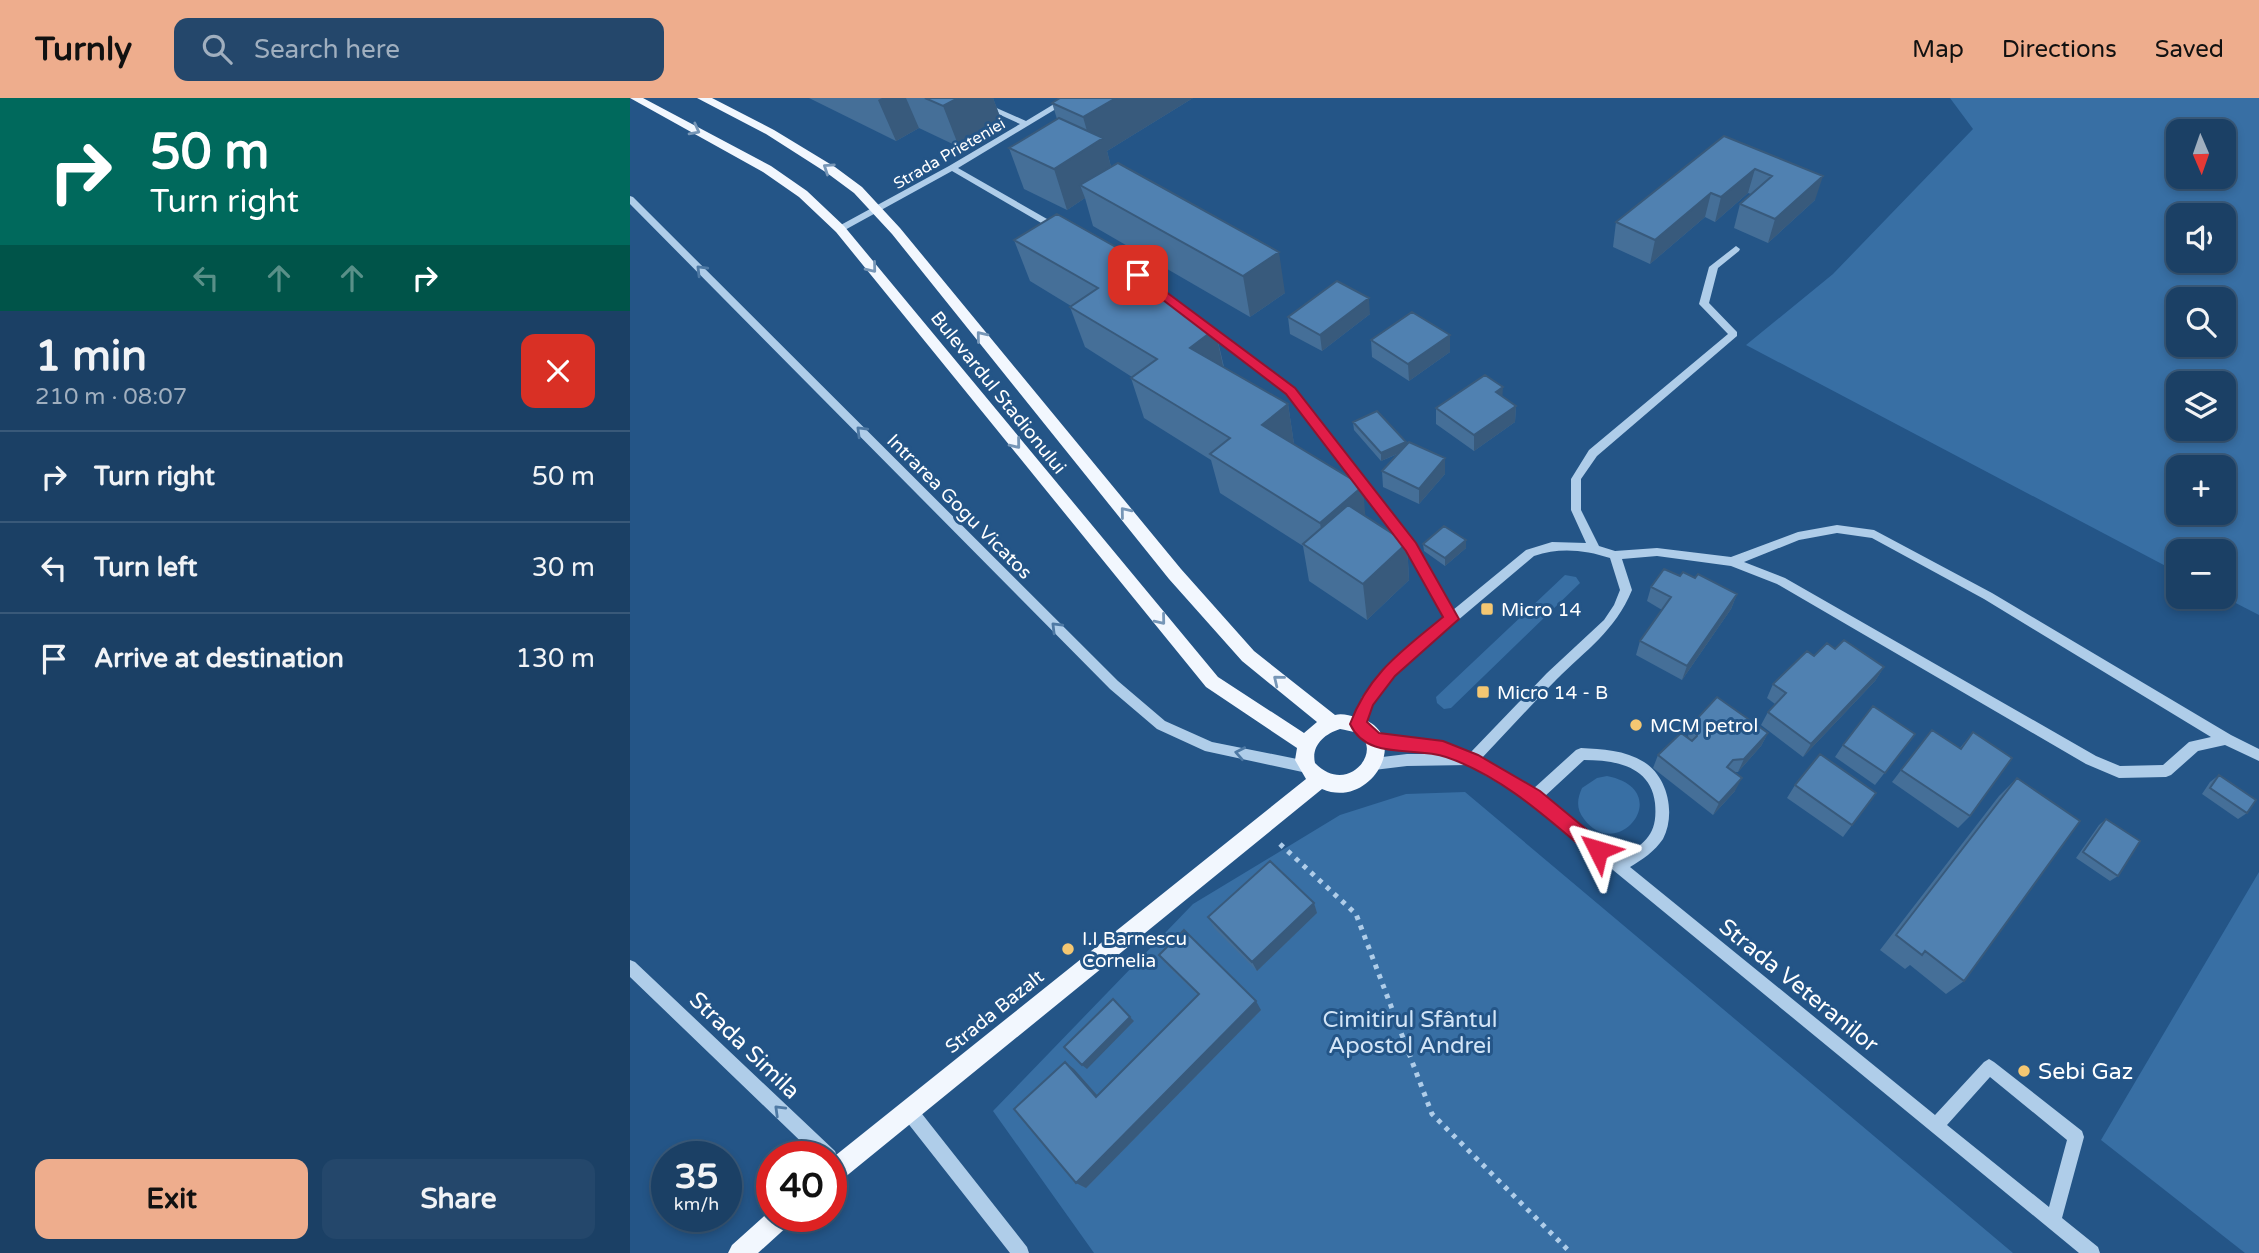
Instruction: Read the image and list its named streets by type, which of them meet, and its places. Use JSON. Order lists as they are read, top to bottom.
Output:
{
  "streets": {
    "main road": ["Bulevardul Stadionului", "Strada Bazalt"],
    "street": [
      "Strada Prieteniei",
      "Intrarea Gogu Vicatos",
      "Strada Veteranilor",
      "Strada Simila"
    ]
  },
  "crossings": [
    ["Strada Prieteniei", "Bulevardul Stadionului"],
    ["Bulevardul Stadionului", "Intrarea Gogu Vicatos"],
    ["Bulevardul Stadionului", "Strada Veteranilor"],
    ["Bulevardul Stadionului", "Strada Bazalt"],
    ["Intrarea Gogu Vicatos", "Strada Veteranilor"],
    ["Intrarea Gogu Vicatos", "Strada Bazalt"],
    ["Strada Veteranilor", "Strada Bazalt"]
  ],
  "one_way": ["Intrarea Gogu Vicatos", "Strada Simila"],
  "parks": ["Cimitirul Sfântul Apostol Andrei"],
  "places": {
    "transit": ["Micro 14", "Micro 14 - B"],
    "other": ["MCM petrol", "I.I Barnescu Cornelia", "Sebi Gaz"]
  },
  "north": "bottom",
  "page": {
    "header": "Turnly",
    "search": "Search here",
    "nav": ["Map", "Directions", "Saved"],
    "turn": ["50 m", "Turn right"],
    "map_buttons": ["+", "−"],
    "heading": ["1 min", "210 m · 08:07"],
    "list": [
      {
        "name": "Turn right",
        "value": "50 m"
      },
      {
        "name": "Turn left",
        "value": "30 m"
      },
      {
        "name": "Arrive at destination",
        "value": "130 m"
      }
    ],
    "speed": "35 km/h",
    "limit": "40",
    "buttons": ["Exit", "Share"]
  }
}
